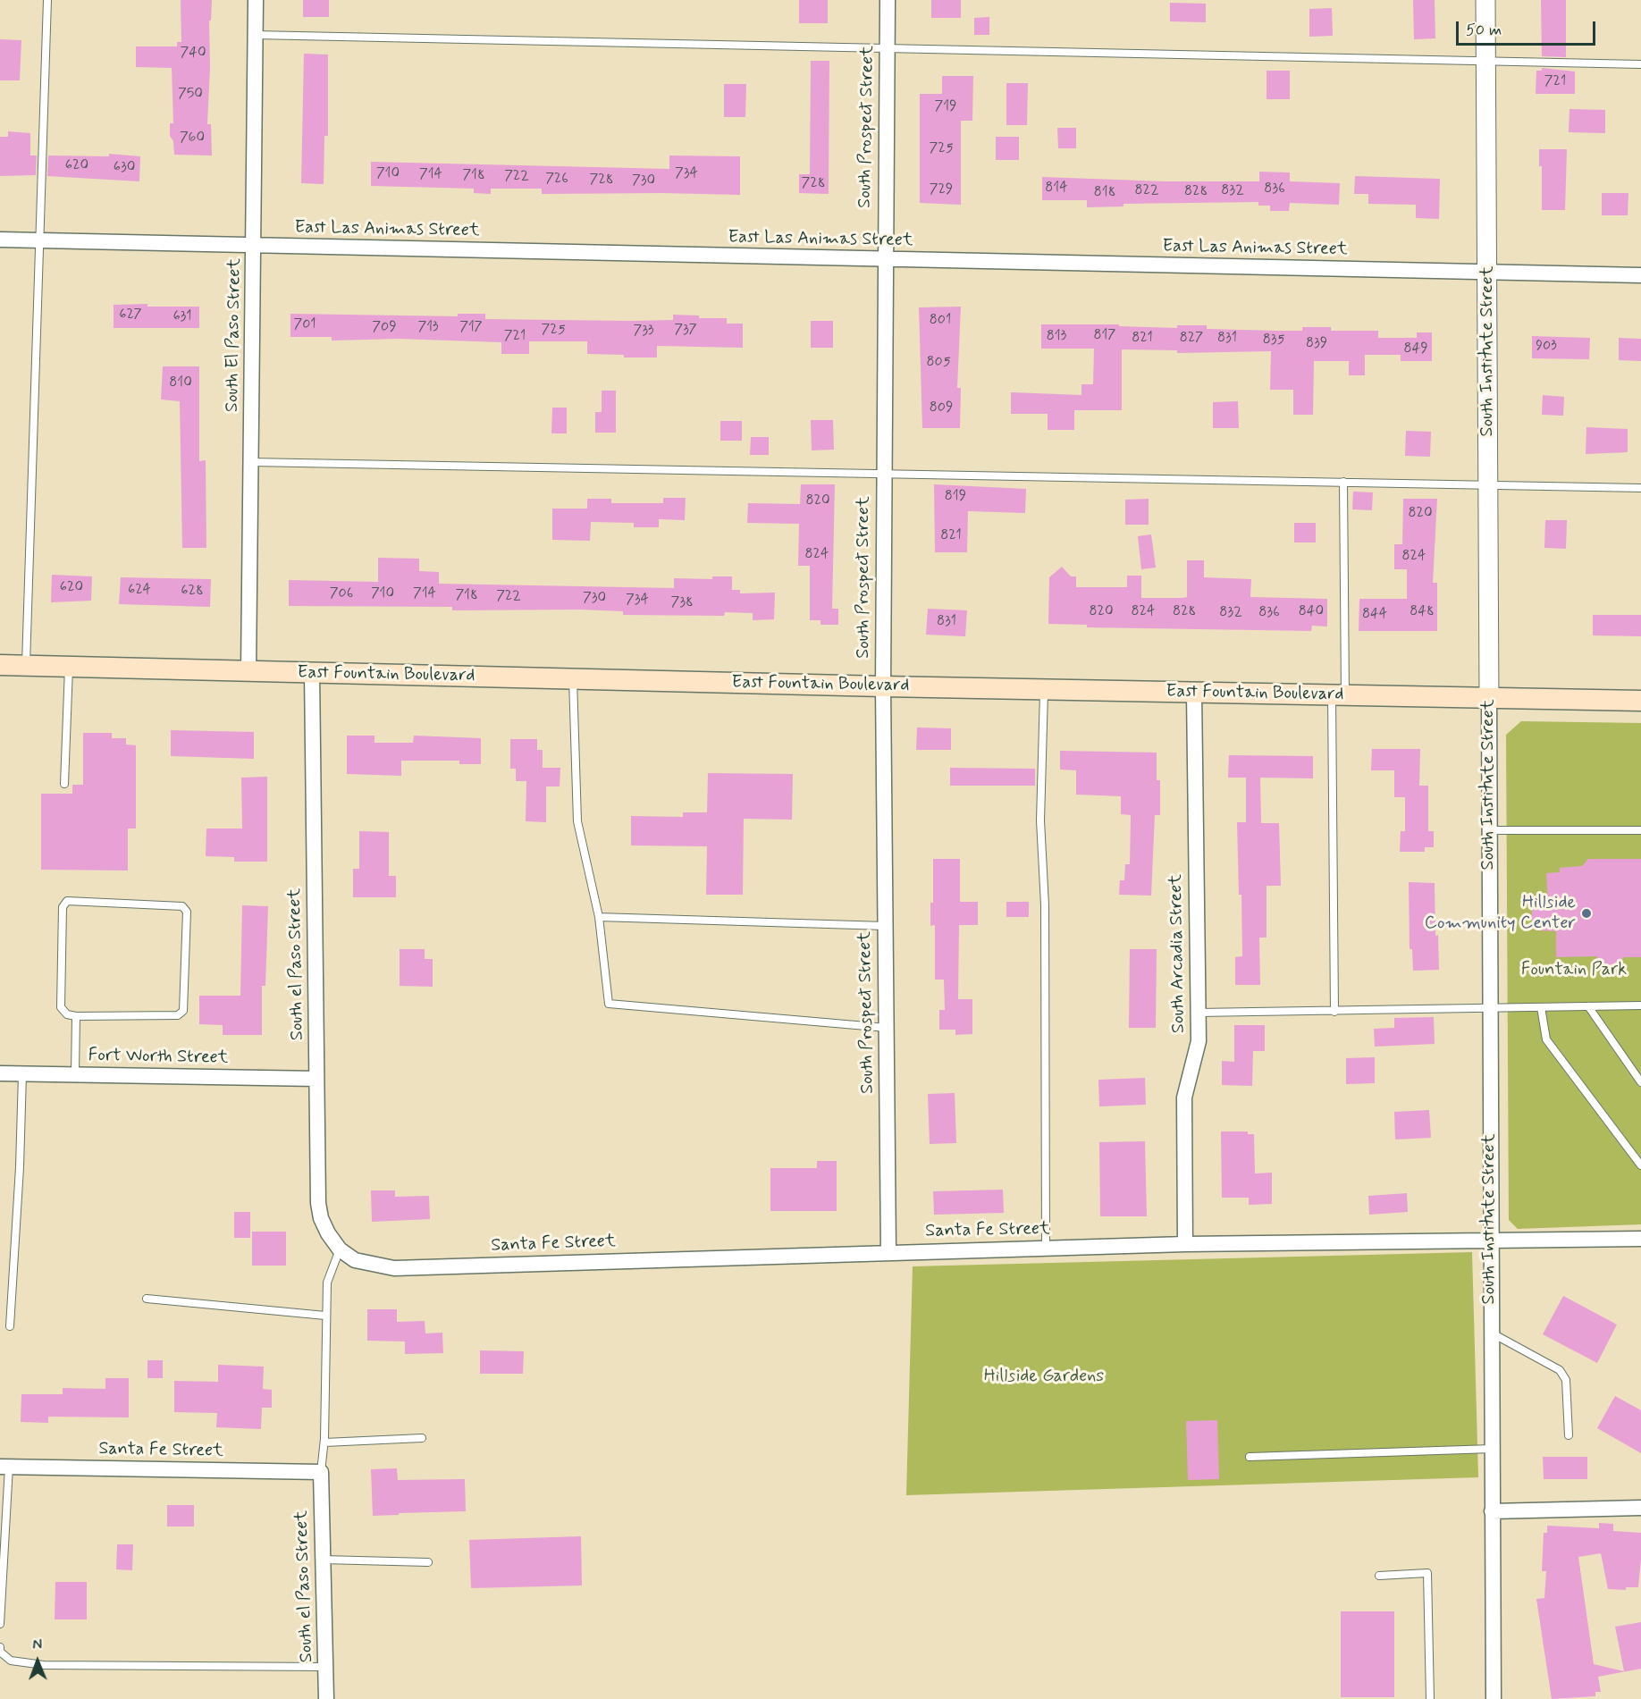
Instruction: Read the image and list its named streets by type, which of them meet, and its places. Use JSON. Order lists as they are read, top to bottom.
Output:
{
  "streets": {
    "main road": ["East Fountain Boulevard"],
    "street": [
      "South Prospect Street",
      "East Las Animas Street",
      "South El Paso Street",
      "South Institute Street",
      "South Arcadia Street",
      "South el Paso Street",
      "Fort Worth Street",
      "Santa Fe Street"
    ]
  },
  "crossings": [
    ["South Prospect Street", "East Las Animas Street"],
    ["South Prospect Street", "East Fountain Boulevard"],
    ["South Prospect Street", "Santa Fe Street"],
    ["East Las Animas Street", "South El Paso Street"],
    ["East Las Animas Street", "South Institute Street"],
    ["South El Paso Street", "East Fountain Boulevard"],
    ["South Institute Street", "East Fountain Boulevard"],
    ["South Institute Street", "Santa Fe Street"],
    ["East Fountain Boulevard", "South Arcadia Street"],
    ["East Fountain Boulevard", "South el Paso Street"],
    ["South Arcadia Street", "Santa Fe Street"],
    ["South el Paso Street", "Fort Worth Street"],
    ["South el Paso Street", "Santa Fe Street"]
  ],
  "parks": ["Fountain Park", "Hillside Gardens"],
  "places": ["Hillside Community Center"],
  "house_numbers": [
    "740",
    "721",
    "750",
    "719",
    "760",
    "725",
    "620",
    "630",
    "710",
    "734",
    "714",
    "718",
    "722",
    "726",
    "728",
    "730",
    "728",
    "814",
    "836",
    "729",
    "822",
    "832",
    "828",
    "818",
    "627",
    "631",
    "801",
    "701",
    "709",
    "713",
    "717",
    "725",
    "737",
    "733",
    "817",
    "721",
    "813",
    "821",
    "827",
    "831",
    "835",
    "839",
    "903",
    "849",
    "805",
    "810",
    "809",
    "819",
    "820",
    "820",
    "821",
    "824",
    "824",
    "620",
    "624",
    "628",
    "706",
    "710",
    "714",
    "718",
    "722",
    "730",
    "734",
    "738",
    "820",
    "824",
    "828",
    "840",
    "848",
    "832",
    "836",
    "844",
    "831"
  ],
  "scale_bar": "50 m",
  "north": "top"
}
